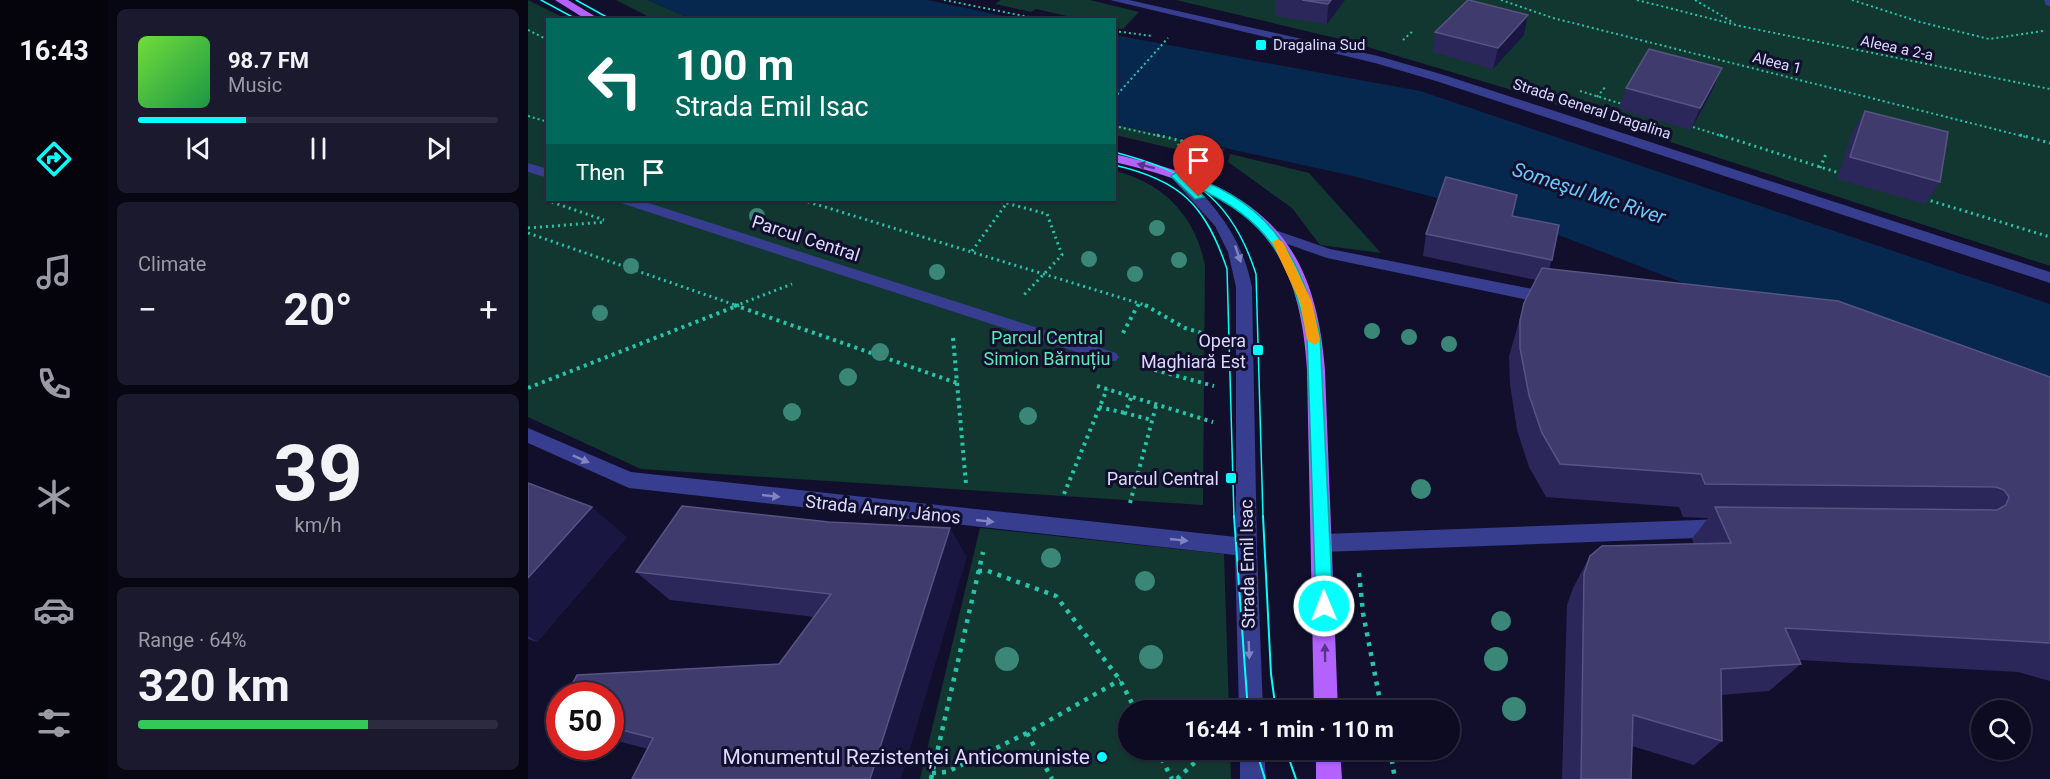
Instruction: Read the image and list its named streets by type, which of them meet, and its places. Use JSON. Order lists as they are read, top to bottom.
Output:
{
  "streets": {
    "street": [
      "Strada General Dragalina",
      "Parcul Central",
      "Strada Arany János",
      "Strada Emil Isac"
    ],
    "path": ["Aleea a 2-a", "Aleea 1"]
  },
  "crossings": [
    ["Strada Arany János", "Strada Emil Isac"]
  ],
  "one_way": ["Strada Arany János", "Strada Emil Isac"],
  "water": ["Someşul Mic River"],
  "parks": ["Parcul Central Simion Bărnuțiu"],
  "places": {
    "transit": ["Dragalina Sud", "Opera Maghiară Est", "Parcul Central"],
    "other": ["Monumentul Rezistenței Anticomuniste"]
  },
  "page": {
    "tabs": "16:43",
    "turn": ["100 m", "Strada Emil Isac"],
    "song": ["98.7 FM", "Music"],
    "then": "Then",
    "tile": [
      "Climate",
      ["39", "km/h"],
      ["Range · 64%", "320 km"]
    ],
    "heat": ["−", "20°", "+"],
    "limit": "50",
    "trip": "16:44 · 1 min · 110 m"
  }
}
